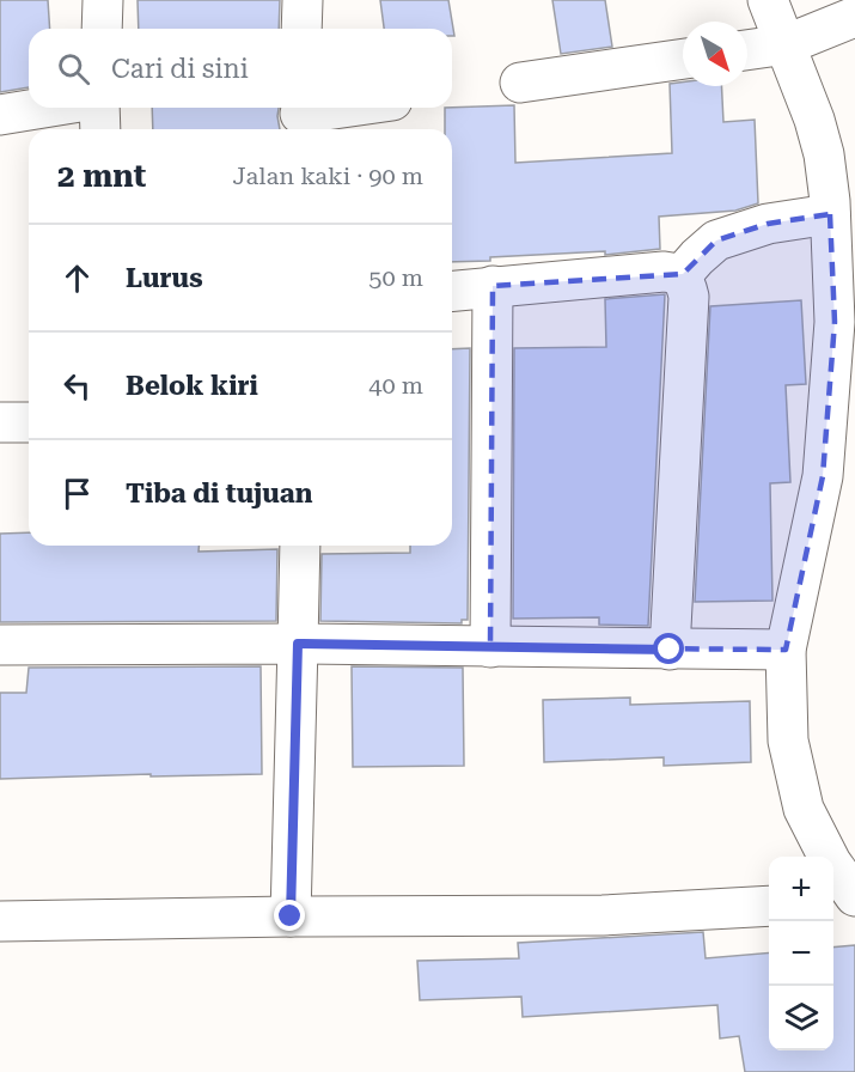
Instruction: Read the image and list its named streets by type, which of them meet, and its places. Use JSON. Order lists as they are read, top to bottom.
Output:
{
  "north": "bottom right",
  "page": {
    "search": "Cari di sini",
    "heading": ["2 mnt", "Jalan kaki · 90 m"],
    "list": [
      ["Lurus", "50 m"],
      ["Belok kiri", "40 m"],
      "Tiba di tujuan"
    ],
    "map_buttons": ["+", "−"]
  }
}
